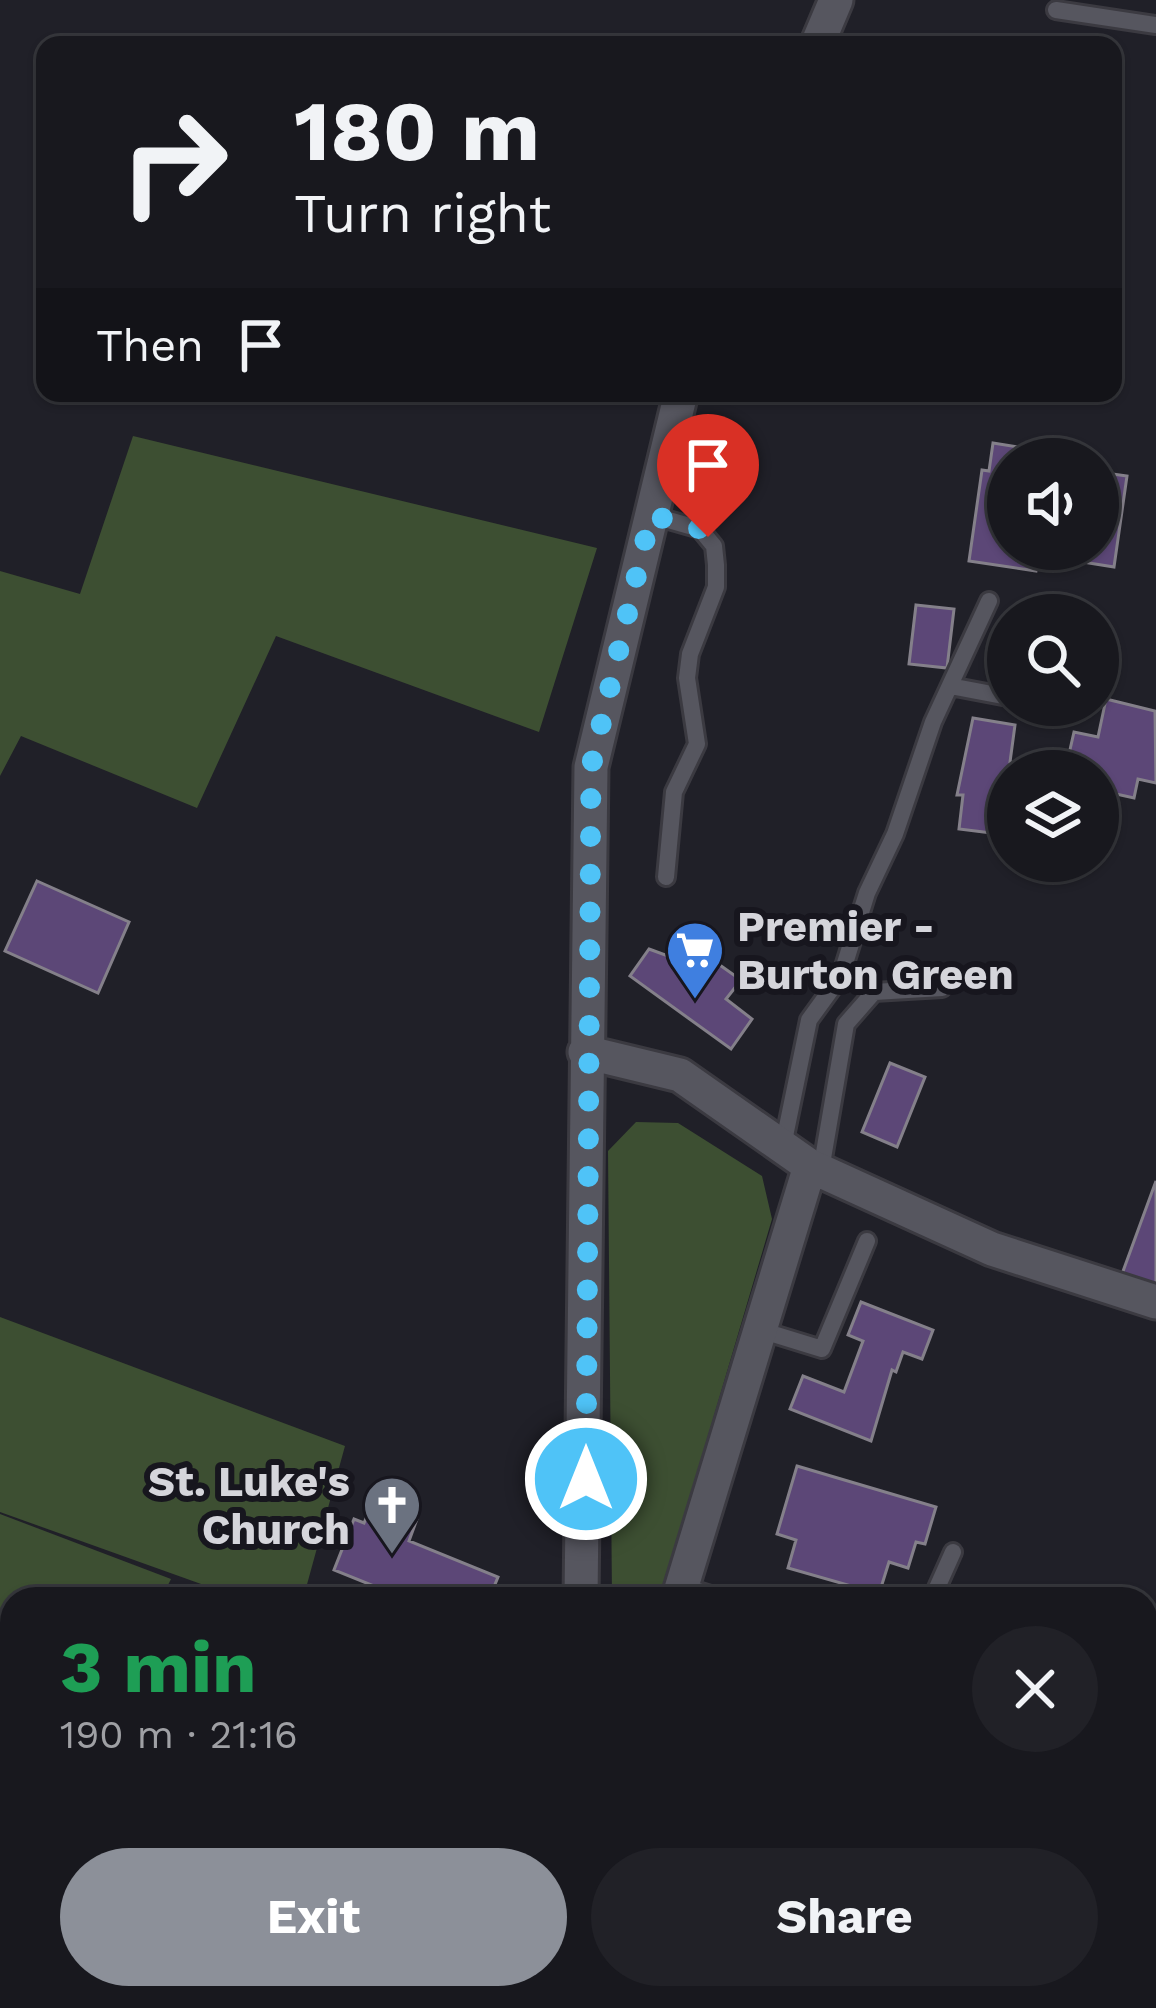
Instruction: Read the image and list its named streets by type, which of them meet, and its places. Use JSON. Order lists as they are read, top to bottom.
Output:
{
  "places": {
    "supermarket": ["Premier - Burton Green"],
    "church": ["St. Luke's Church"]
  },
  "page": {
    "turn": ["180 m", "Turn right"],
    "then": "Then",
    "heading": ["3 min", "190 m · 21:16"],
    "buttons": ["Exit", "Share"]
  }
}
